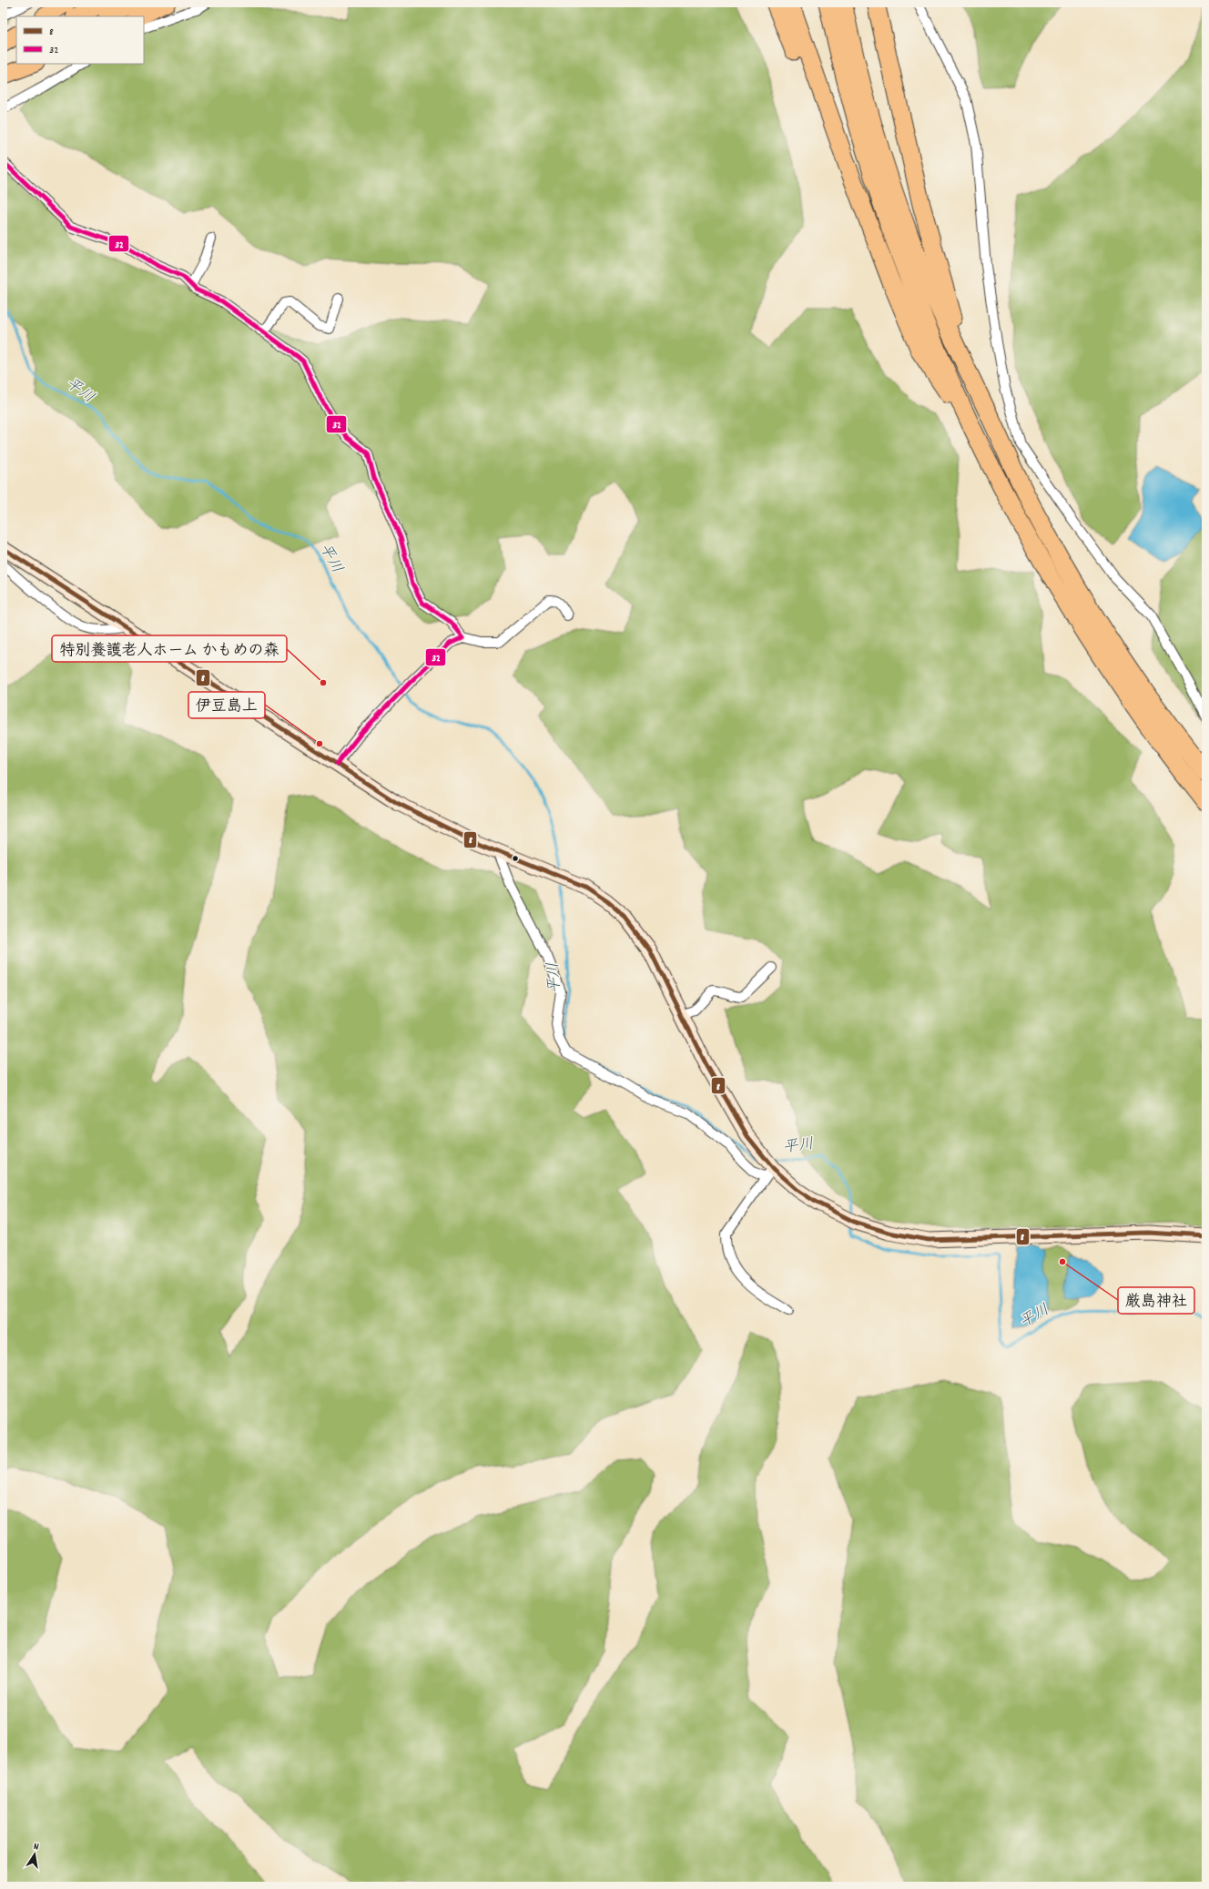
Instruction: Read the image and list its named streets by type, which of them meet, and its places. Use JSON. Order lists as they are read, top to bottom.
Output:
{
  "water": ["平川"],
  "places": ["特別養護老人ホーム かもめの森", "伊豆島上", "厳島神社"],
  "lines": ["transit line 32", "transit line 8"],
  "legend": ["8", "32"],
  "north": "top"
}
